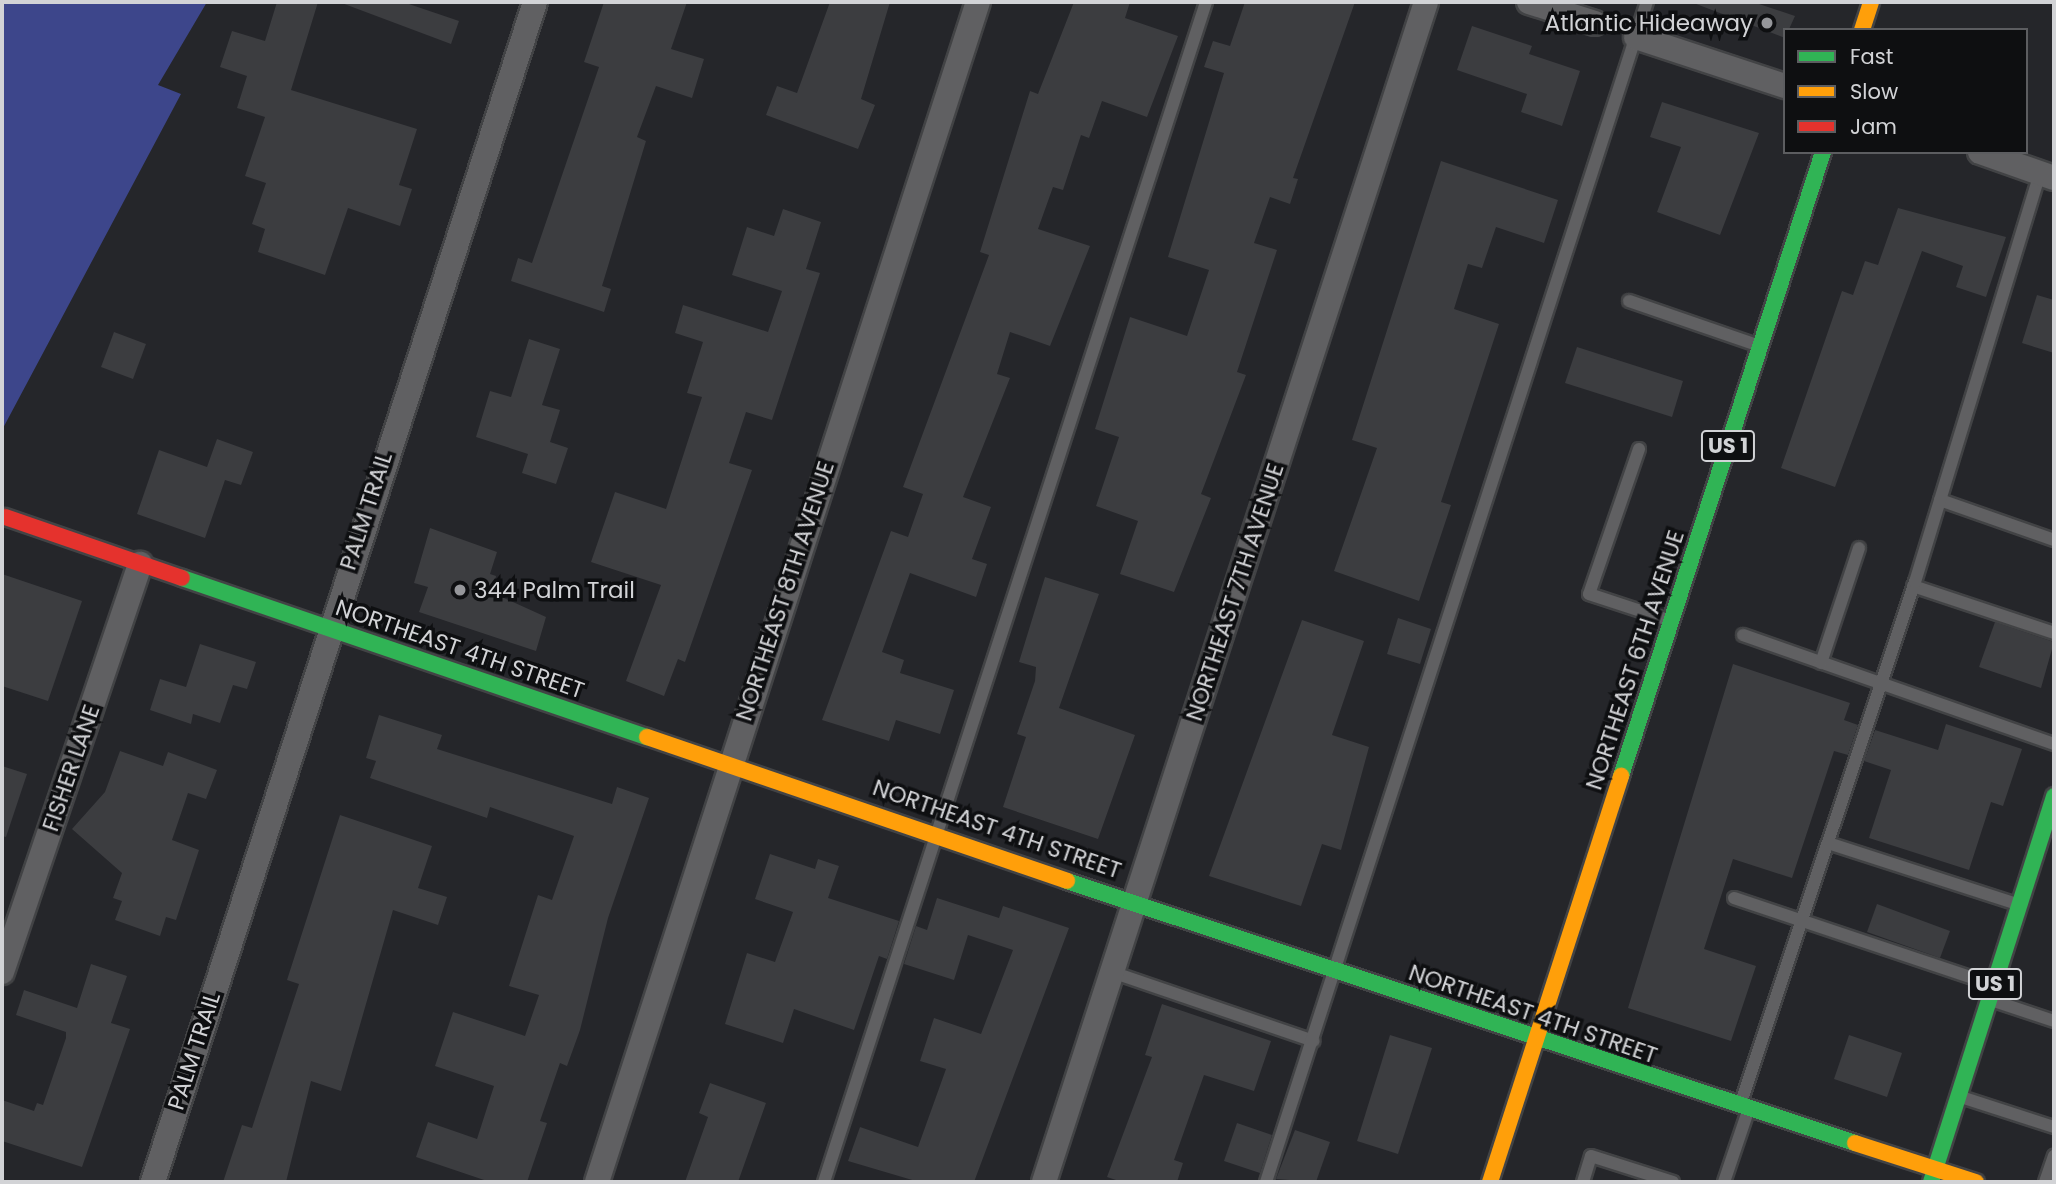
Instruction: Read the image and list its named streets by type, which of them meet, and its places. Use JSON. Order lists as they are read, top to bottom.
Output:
{
  "streets": {
    "street": [
      "US 1",
      "PALM TRAIL",
      "NORTHEAST 8TH AVENUE",
      "NORTHEAST 7TH AVENUE",
      "NORTHEAST 4TH STREET",
      "NORTHEAST 6TH AVENUE",
      "FISHER LANE"
    ]
  },
  "crossings": [
    ["US 1", "NORTHEAST 4TH STREET"],
    ["PALM TRAIL", "NORTHEAST 4TH STREET"],
    ["NORTHEAST 8TH AVENUE", "NORTHEAST 4TH STREET"],
    ["NORTHEAST 7TH AVENUE", "NORTHEAST 4TH STREET"],
    ["NORTHEAST 4TH STREET", "NORTHEAST 6TH AVENUE"],
    ["NORTHEAST 4TH STREET", "FISHER LANE"]
  ],
  "places": ["Atlantic Hideaway", "344 Palm Trail"],
  "legend": ["Fast", "Slow", "Jam"]
}
